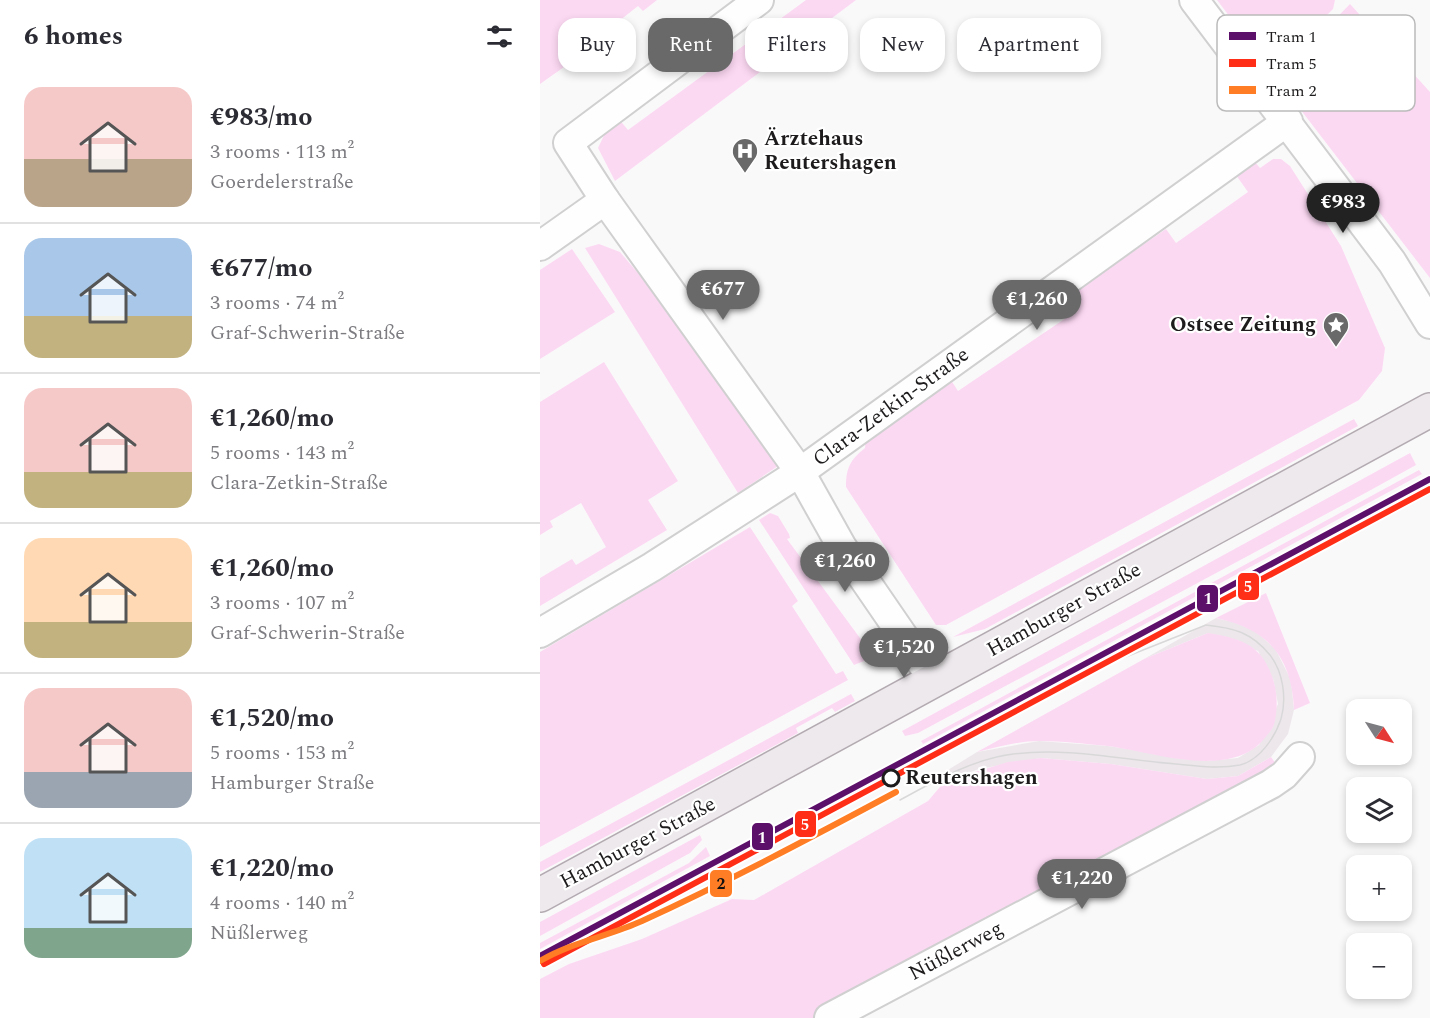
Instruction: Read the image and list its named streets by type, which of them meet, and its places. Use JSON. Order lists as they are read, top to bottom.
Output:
{
  "streets": {
    "main road": ["Hamburger Straße"],
    "street": ["Clara-Zetkin-Straße", "Nüßlerweg"]
  },
  "places": {
    "hospital": ["Ärztehaus Reutershagen"],
    "place": ["Ostsee Zeitung"],
    "other": ["Reutershagen"]
  },
  "lines": ["tram line 1", "tram line 5", "tram line 2"],
  "legend": ["Tram 1", "Tram 5", "Tram 2"],
  "north": "bottom right",
  "page": {
    "heading": "6 homes",
    "chip": [
      "Buy",
      "Rent",
      "Filters",
      "New",
      "Apartment"
    ],
    "list": [
      {
        "name": "€983/mo",
        "note": "3 rooms · 113 m² · Goerdelerstraße"
      },
      {
        "name": "€677/mo",
        "note": "3 rooms · 74 m² · Graf-Schwerin-Straße"
      },
      {
        "name": "€1,260/mo",
        "note": "5 rooms · 143 m² · Clara-Zetkin-Straße"
      },
      {
        "name": "€1,260/mo",
        "note": "3 rooms · 107 m² · Graf-Schwerin-Straße"
      },
      {
        "name": "€1,520/mo",
        "note": "5 rooms · 153 m² · Hamburger Straße"
      },
      {
        "name": "€1,220/mo",
        "note": "4 rooms · 140 m² · Nüßlerweg"
      }
    ],
    "price": [
      "€983",
      "€677",
      "€1,260",
      "€1,260",
      "€1,520",
      "€1,220"
    ],
    "map_buttons": ["+", "−"]
  }
}
